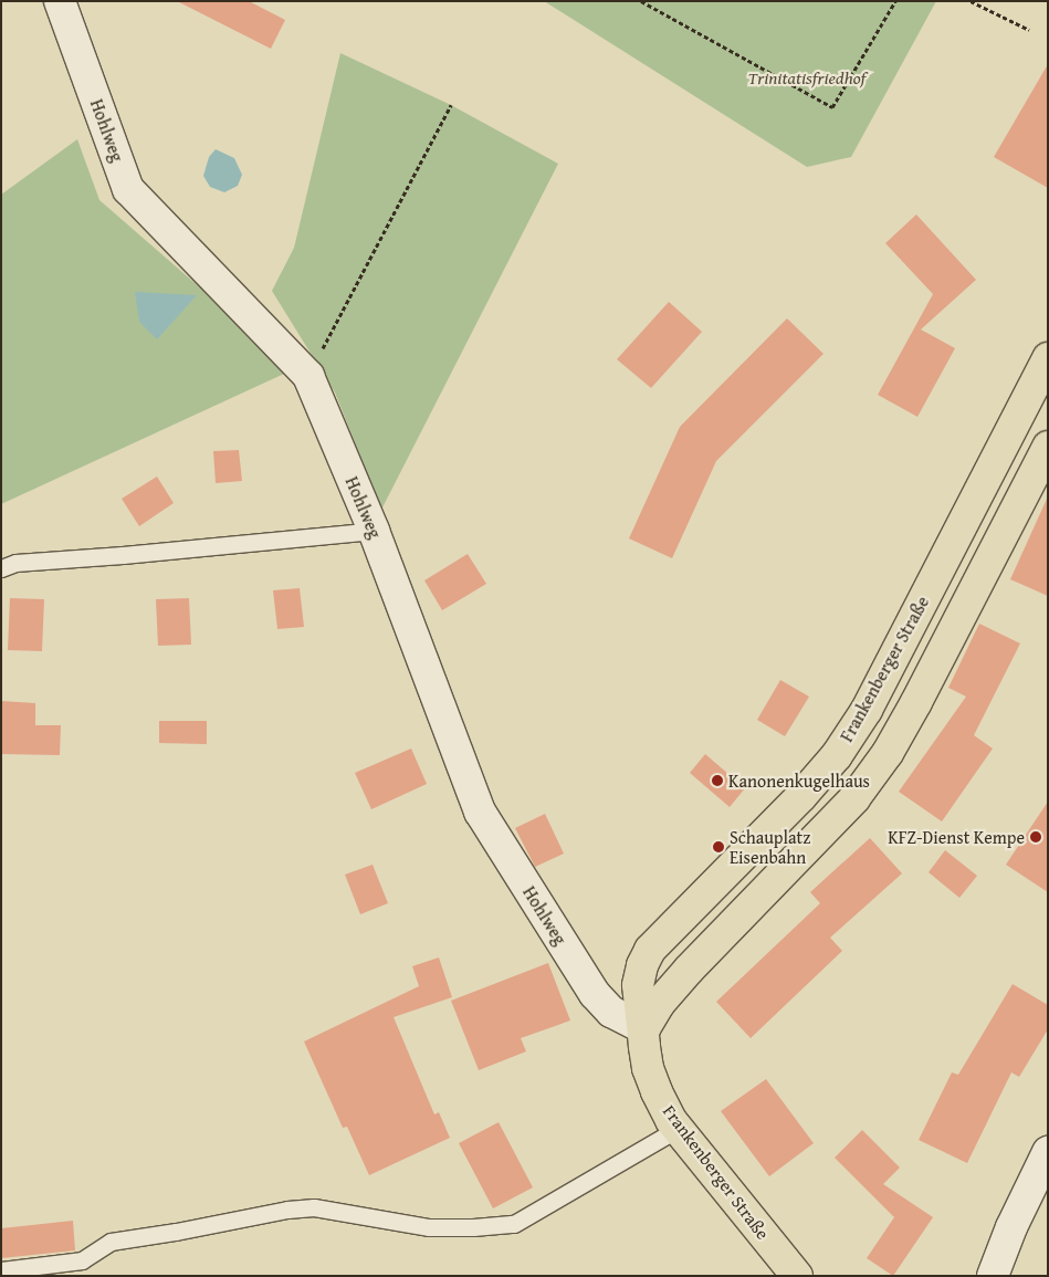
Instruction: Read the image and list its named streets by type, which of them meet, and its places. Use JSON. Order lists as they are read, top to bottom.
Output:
{
  "streets": {
    "main road": ["Frankenberger Straße"],
    "street": ["Hohlweg"]
  },
  "crossings": [
    ["Hohlweg", "Frankenberger Straße"]
  ],
  "parks": ["Trinitatisfriedhof"],
  "places": ["Kanonenkugelhaus", "KFZ-Dienst Kempe", "Schauplatz Eisenbahn"]
}
